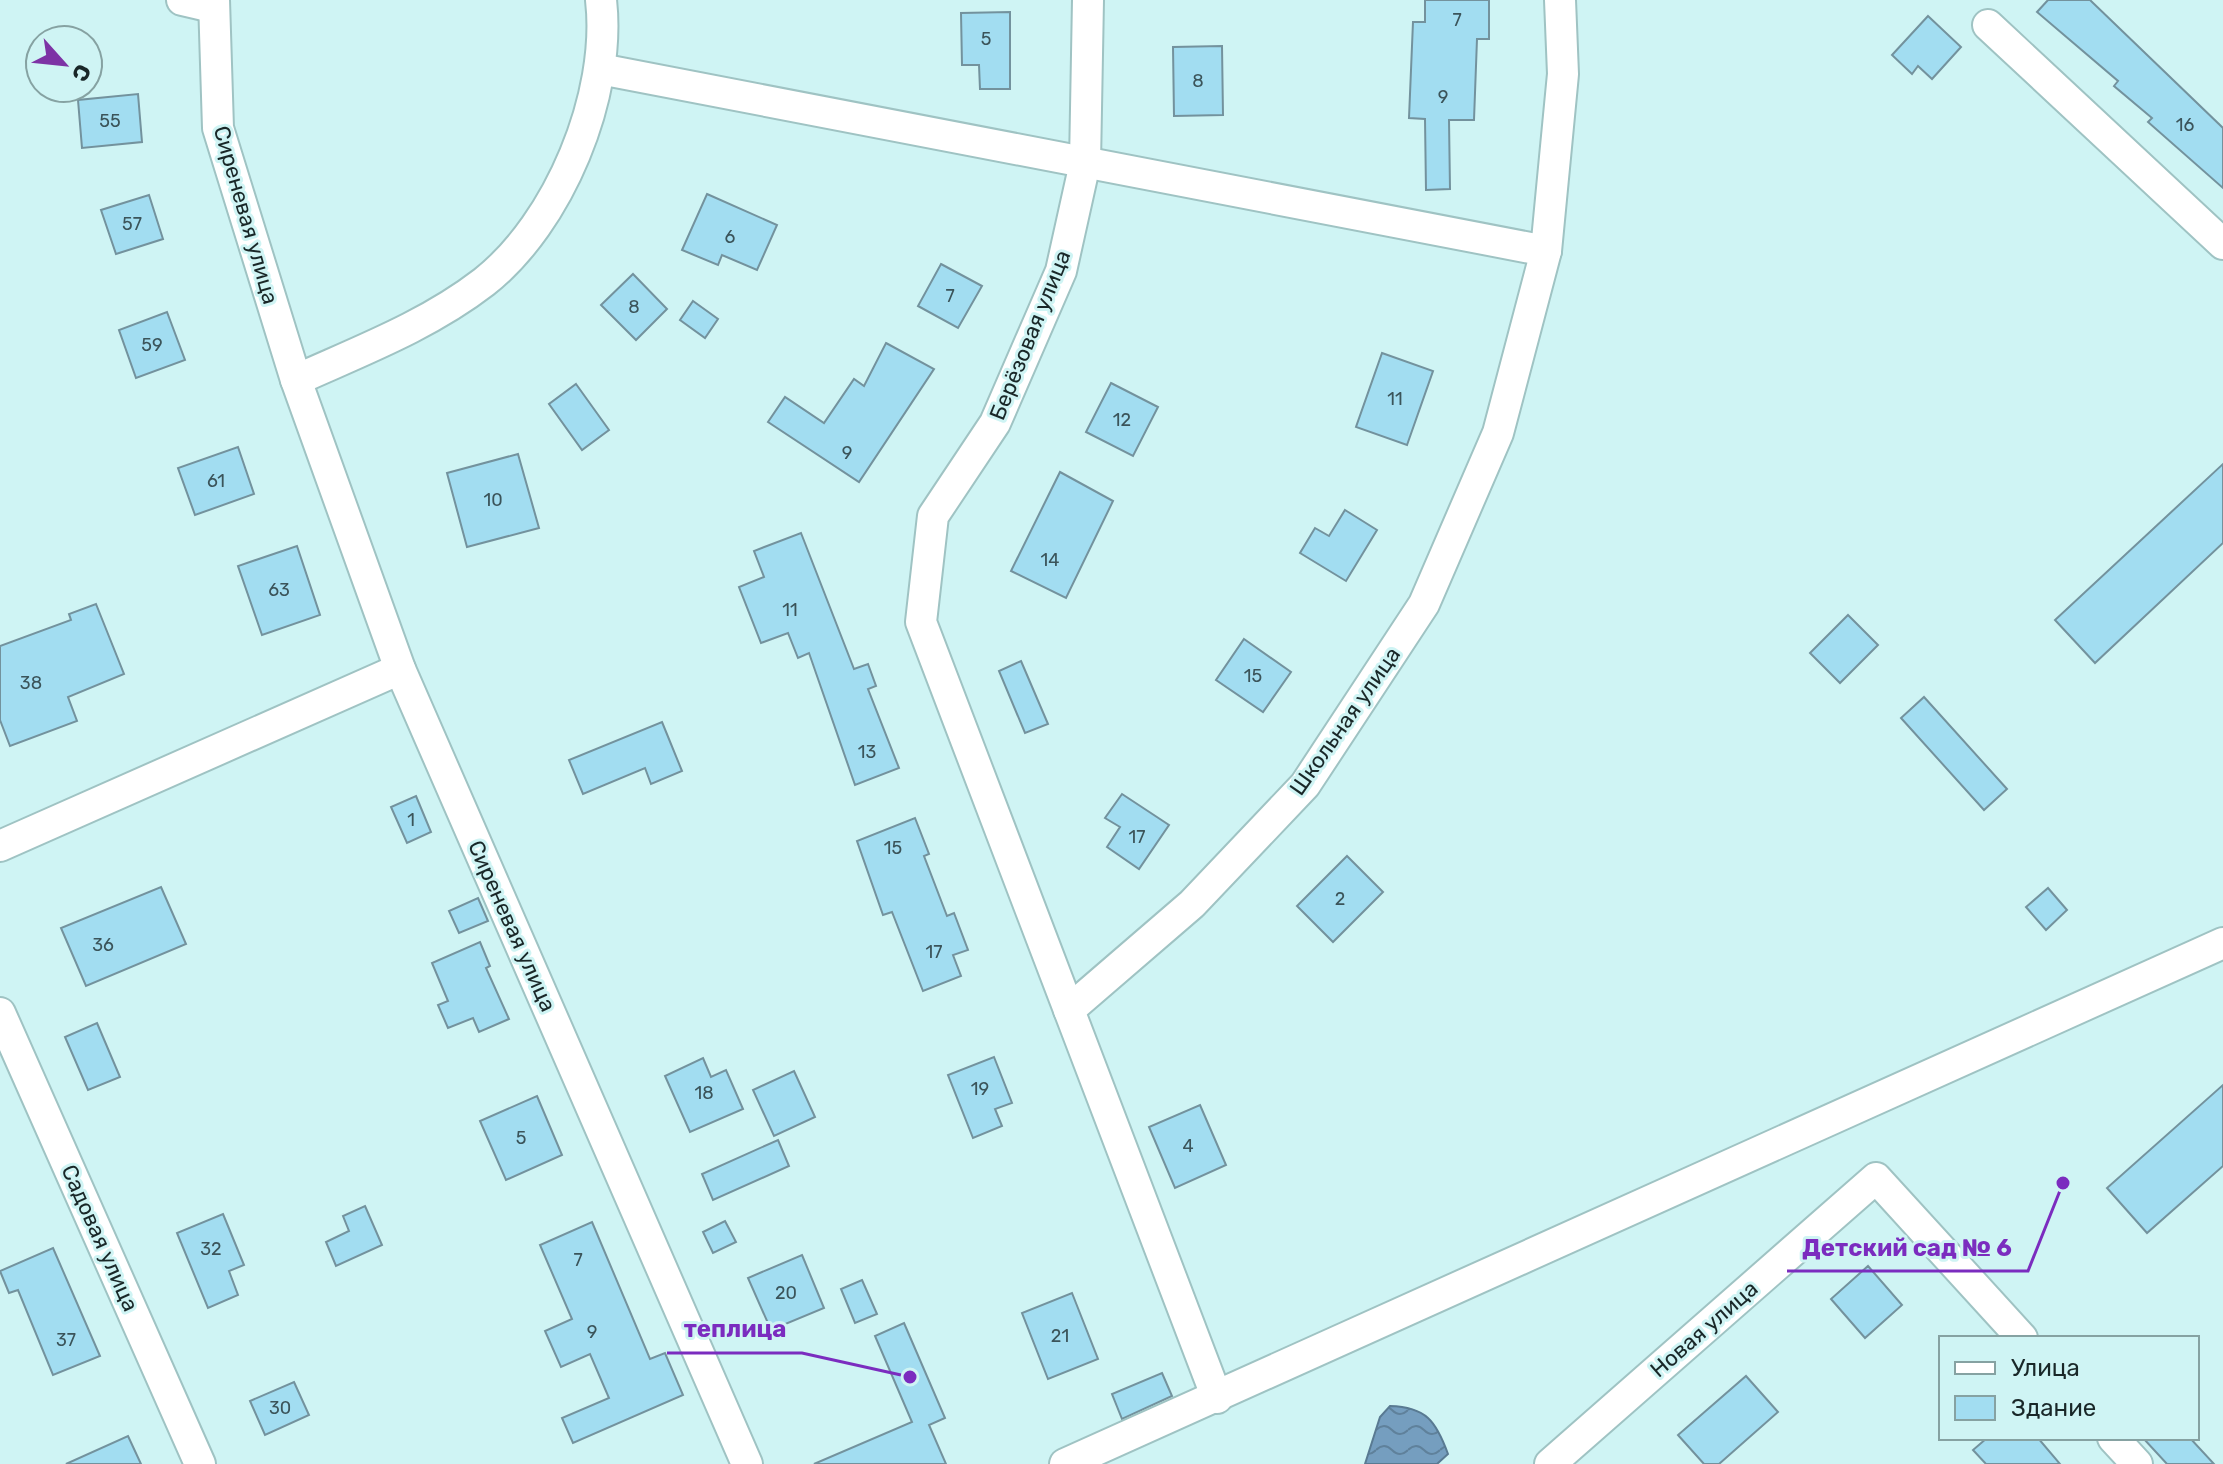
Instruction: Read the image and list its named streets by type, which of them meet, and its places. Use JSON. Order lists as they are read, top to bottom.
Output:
{
  "streets": {
    "street": [
      "Сиреневая улица",
      "Берёзовая улица",
      "Школьная улица",
      "Садовая улица",
      "Новая улица"
    ]
  },
  "crossings": [
    ["Берёзовая улица", "Школьная улица"]
  ],
  "places": ["Детский сад № 6", "теплица"],
  "house_numbers": [
    "7",
    "5",
    "8",
    "9",
    "55",
    "16",
    "57",
    "6",
    "7",
    "8",
    "59",
    "11",
    "12",
    "9",
    "61",
    "10",
    "14",
    "63",
    "11",
    "15",
    "38",
    "13",
    "1",
    "17",
    "15",
    "2",
    "36",
    "17",
    "19",
    "18",
    "5",
    "4",
    "32",
    "7",
    "20",
    "9",
    "21",
    "37",
    "30"
  ],
  "legend": ["Улица", "Здание"],
  "north": "bottom right"
}
